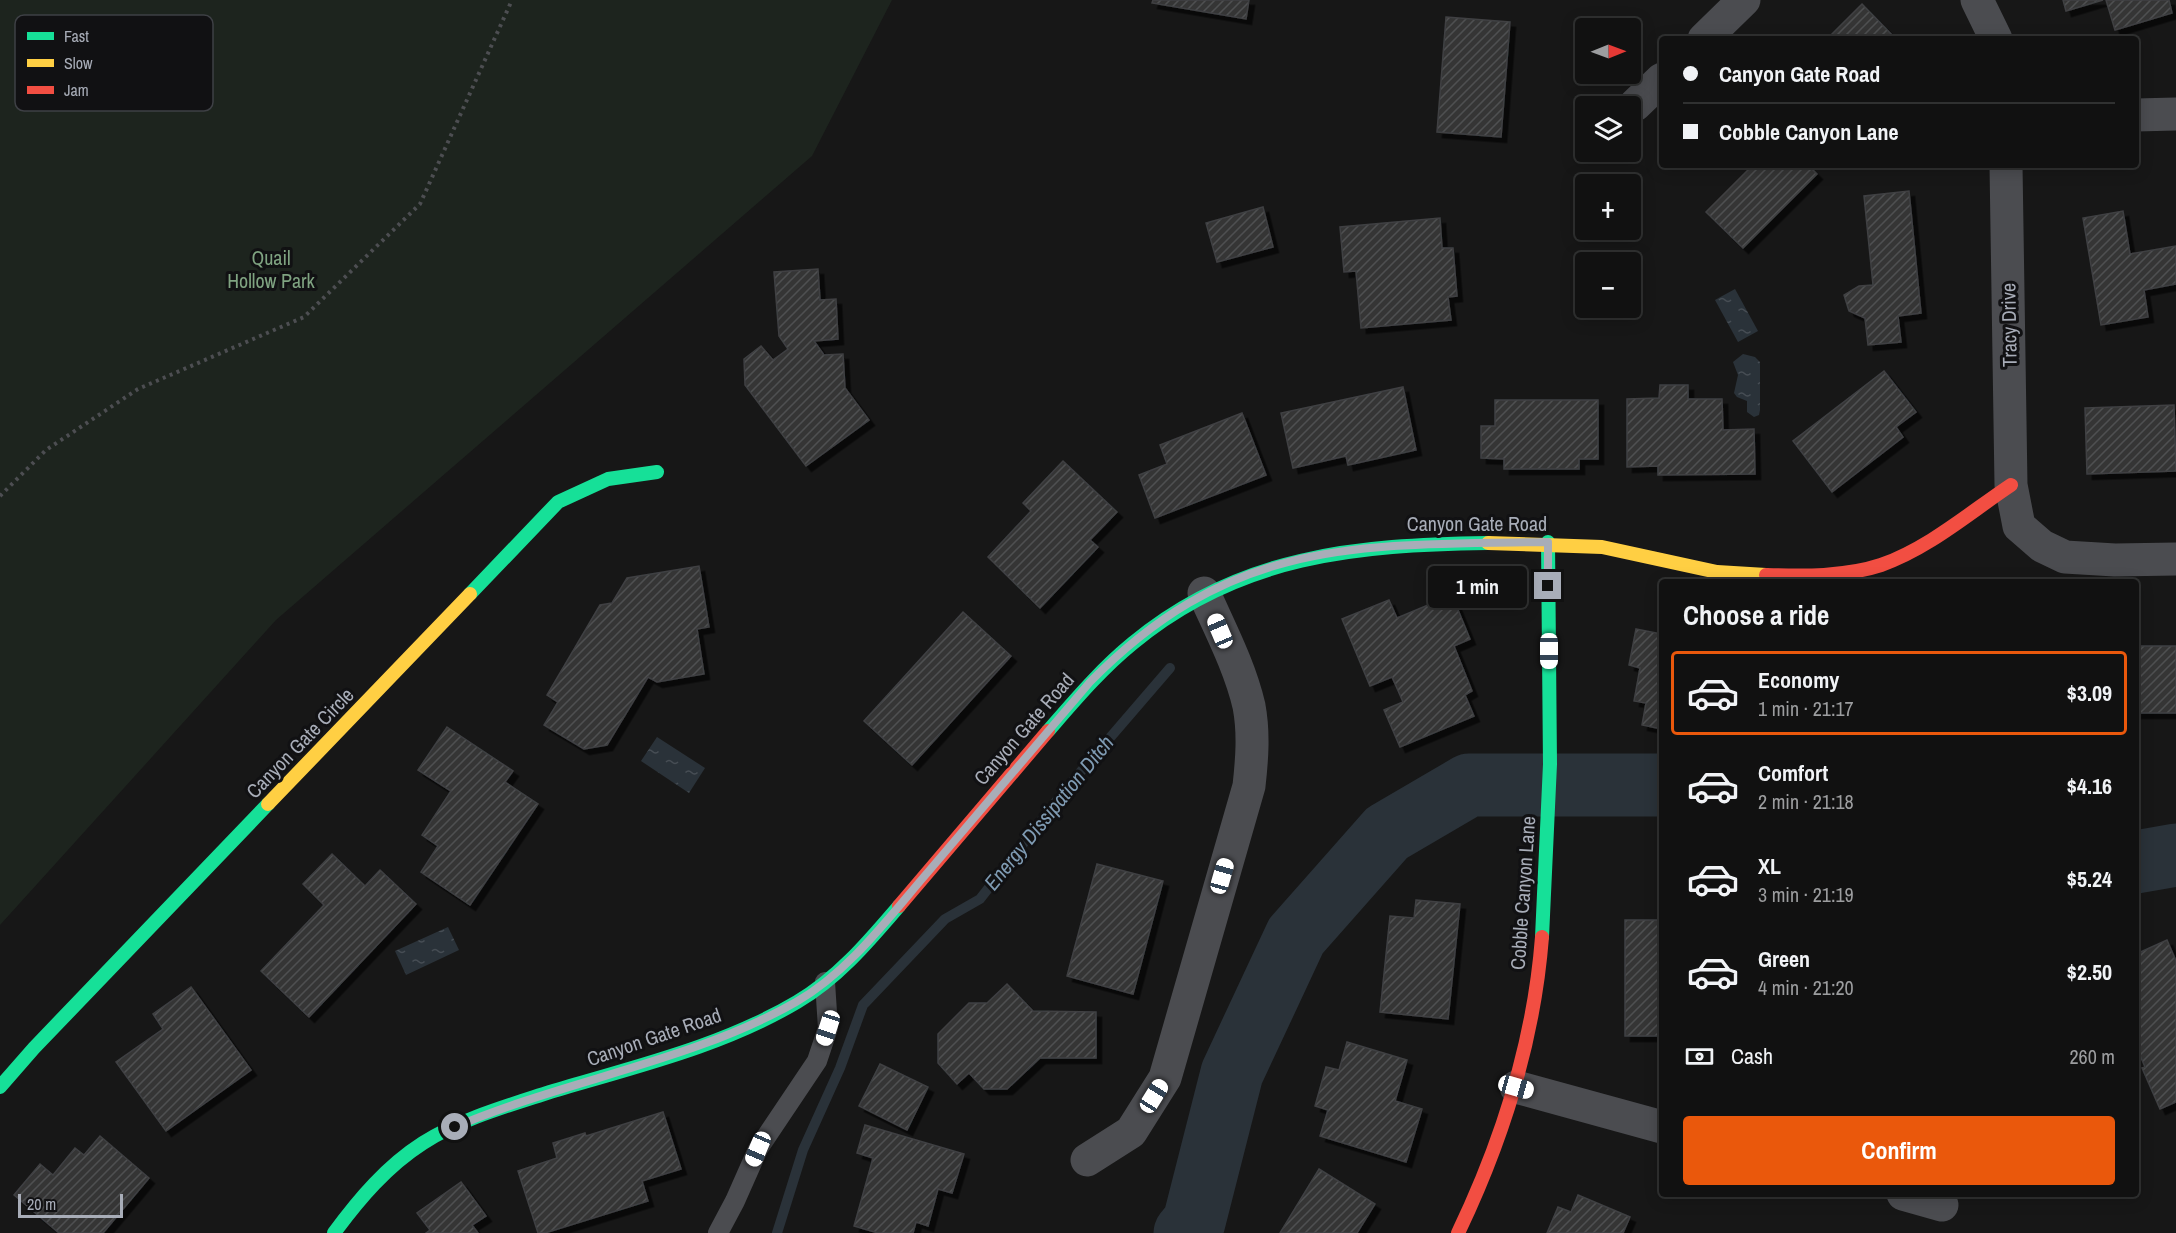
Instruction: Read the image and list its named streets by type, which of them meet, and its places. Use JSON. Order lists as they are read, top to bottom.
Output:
{
  "streets": {
    "street": [
      "Tracy Drive",
      "Canyon Gate Road",
      "Canyon Gate Circle",
      "Cobble Canyon Lane"
    ]
  },
  "crossings": [
    ["Tracy Drive", "Canyon Gate Road"],
    ["Canyon Gate Road", "Cobble Canyon Lane"]
  ],
  "water": ["Energy Dissipation Ditch"],
  "parks": ["Quail Hollow Park"],
  "legend": ["Fast", "Slow", "Jam"],
  "scale_bar": "20 m",
  "north": "right",
  "page": {
    "map_buttons": ["+", "−"],
    "banner": ["Canyon Gate Road", "Cobble Canyon Lane"],
    "bubble": "1 min",
    "heading": "Choose a ride",
    "list": [
      {
        "name": "Economy",
        "note": "1 min · 21:17",
        "value": "$3.09"
      },
      {
        "name": "Comfort",
        "note": "2 min · 21:18",
        "value": "$4.16"
      },
      {
        "name": "XL",
        "note": "3 min · 21:19",
        "value": "$5.24"
      },
      {
        "name": "Green",
        "note": "4 min · 21:20",
        "value": "$2.50"
      }
    ],
    "pay": ["Cash", "260 m"],
    "buttons": "Confirm",
    "scale": "20 m"
  }
}
